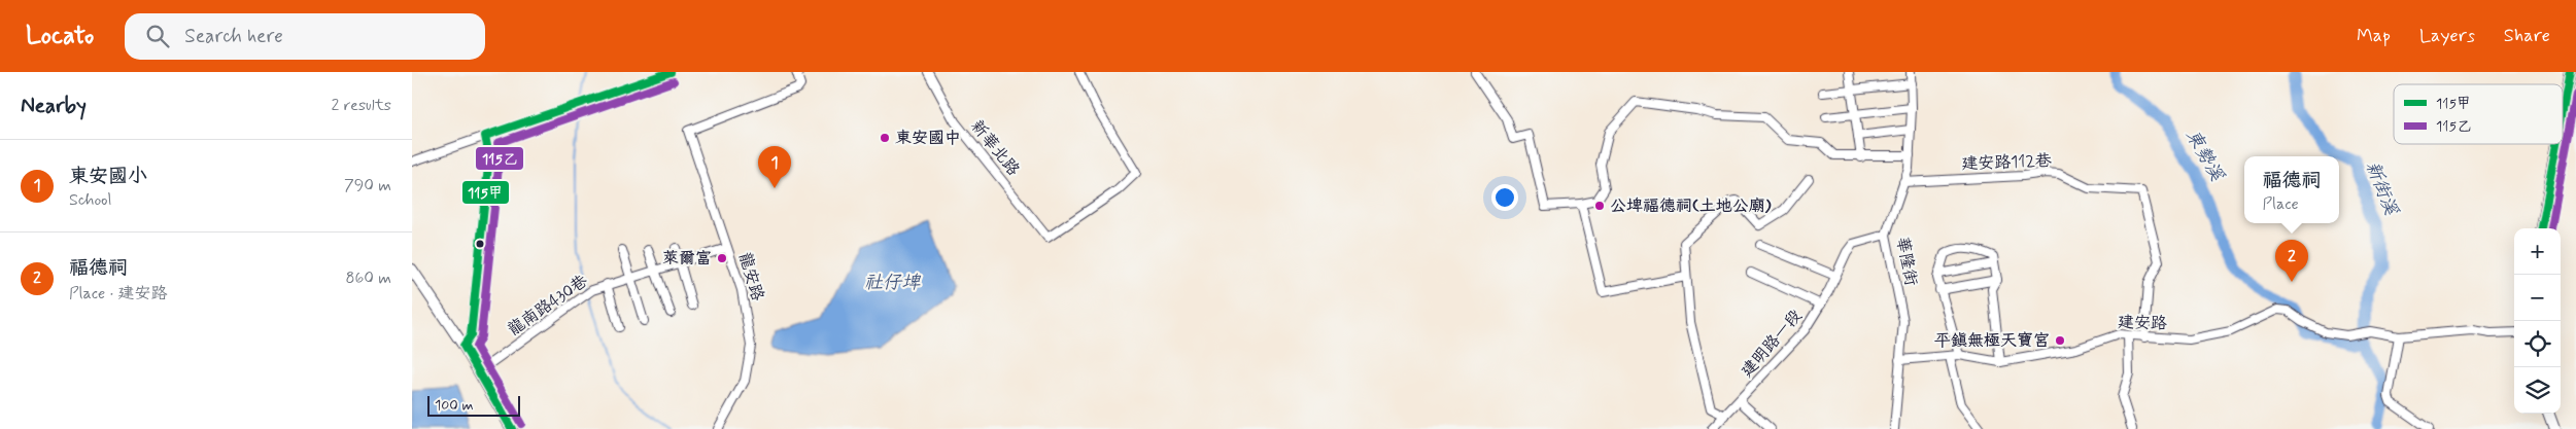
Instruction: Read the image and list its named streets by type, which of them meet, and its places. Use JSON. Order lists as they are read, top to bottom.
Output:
{
  "streets": {
    "street": [
      "新華北路",
      "建安路112巷",
      "華隆街",
      "龍安路",
      "龍南路430巷",
      "建安路",
      "建明路一段"
    ]
  },
  "crossings": [
    ["建安路112巷", "華隆街"],
    ["建安路112巷", "建安路"],
    ["華隆街", "建安路"],
    ["華隆街", "建明路一段"],
    ["龍安路", "龍南路430巷"]
  ],
  "water": ["東勢溪", "新街溪", "社仔埤"],
  "places": [
    "東安國中",
    "公埤福德祠(土地公廟)",
    "萊爾富",
    "平鎮無極天寶宮"
  ],
  "lines": ["transit line 115甲", "transit line 115乙"],
  "legend": ["115甲", "115乙"],
  "scale_bar": "100 m",
  "page": {
    "header": "Locato",
    "search": "Search here",
    "nav": ["Map", "Layers", "Share"],
    "heading": ["Nearby", "2 results"],
    "list": [
      {
        "mark": "1",
        "name": "東安國小",
        "note": "School",
        "value": "790 m"
      },
      {
        "mark": "2",
        "name": "福德祠",
        "note": "Place · 建安路",
        "value": "860 m"
      }
    ],
    "pins": ["1", "2"],
    "popup": ["福德祠", "Place"],
    "map_buttons": ["+", "−"],
    "scale": "100 m"
  }
}
